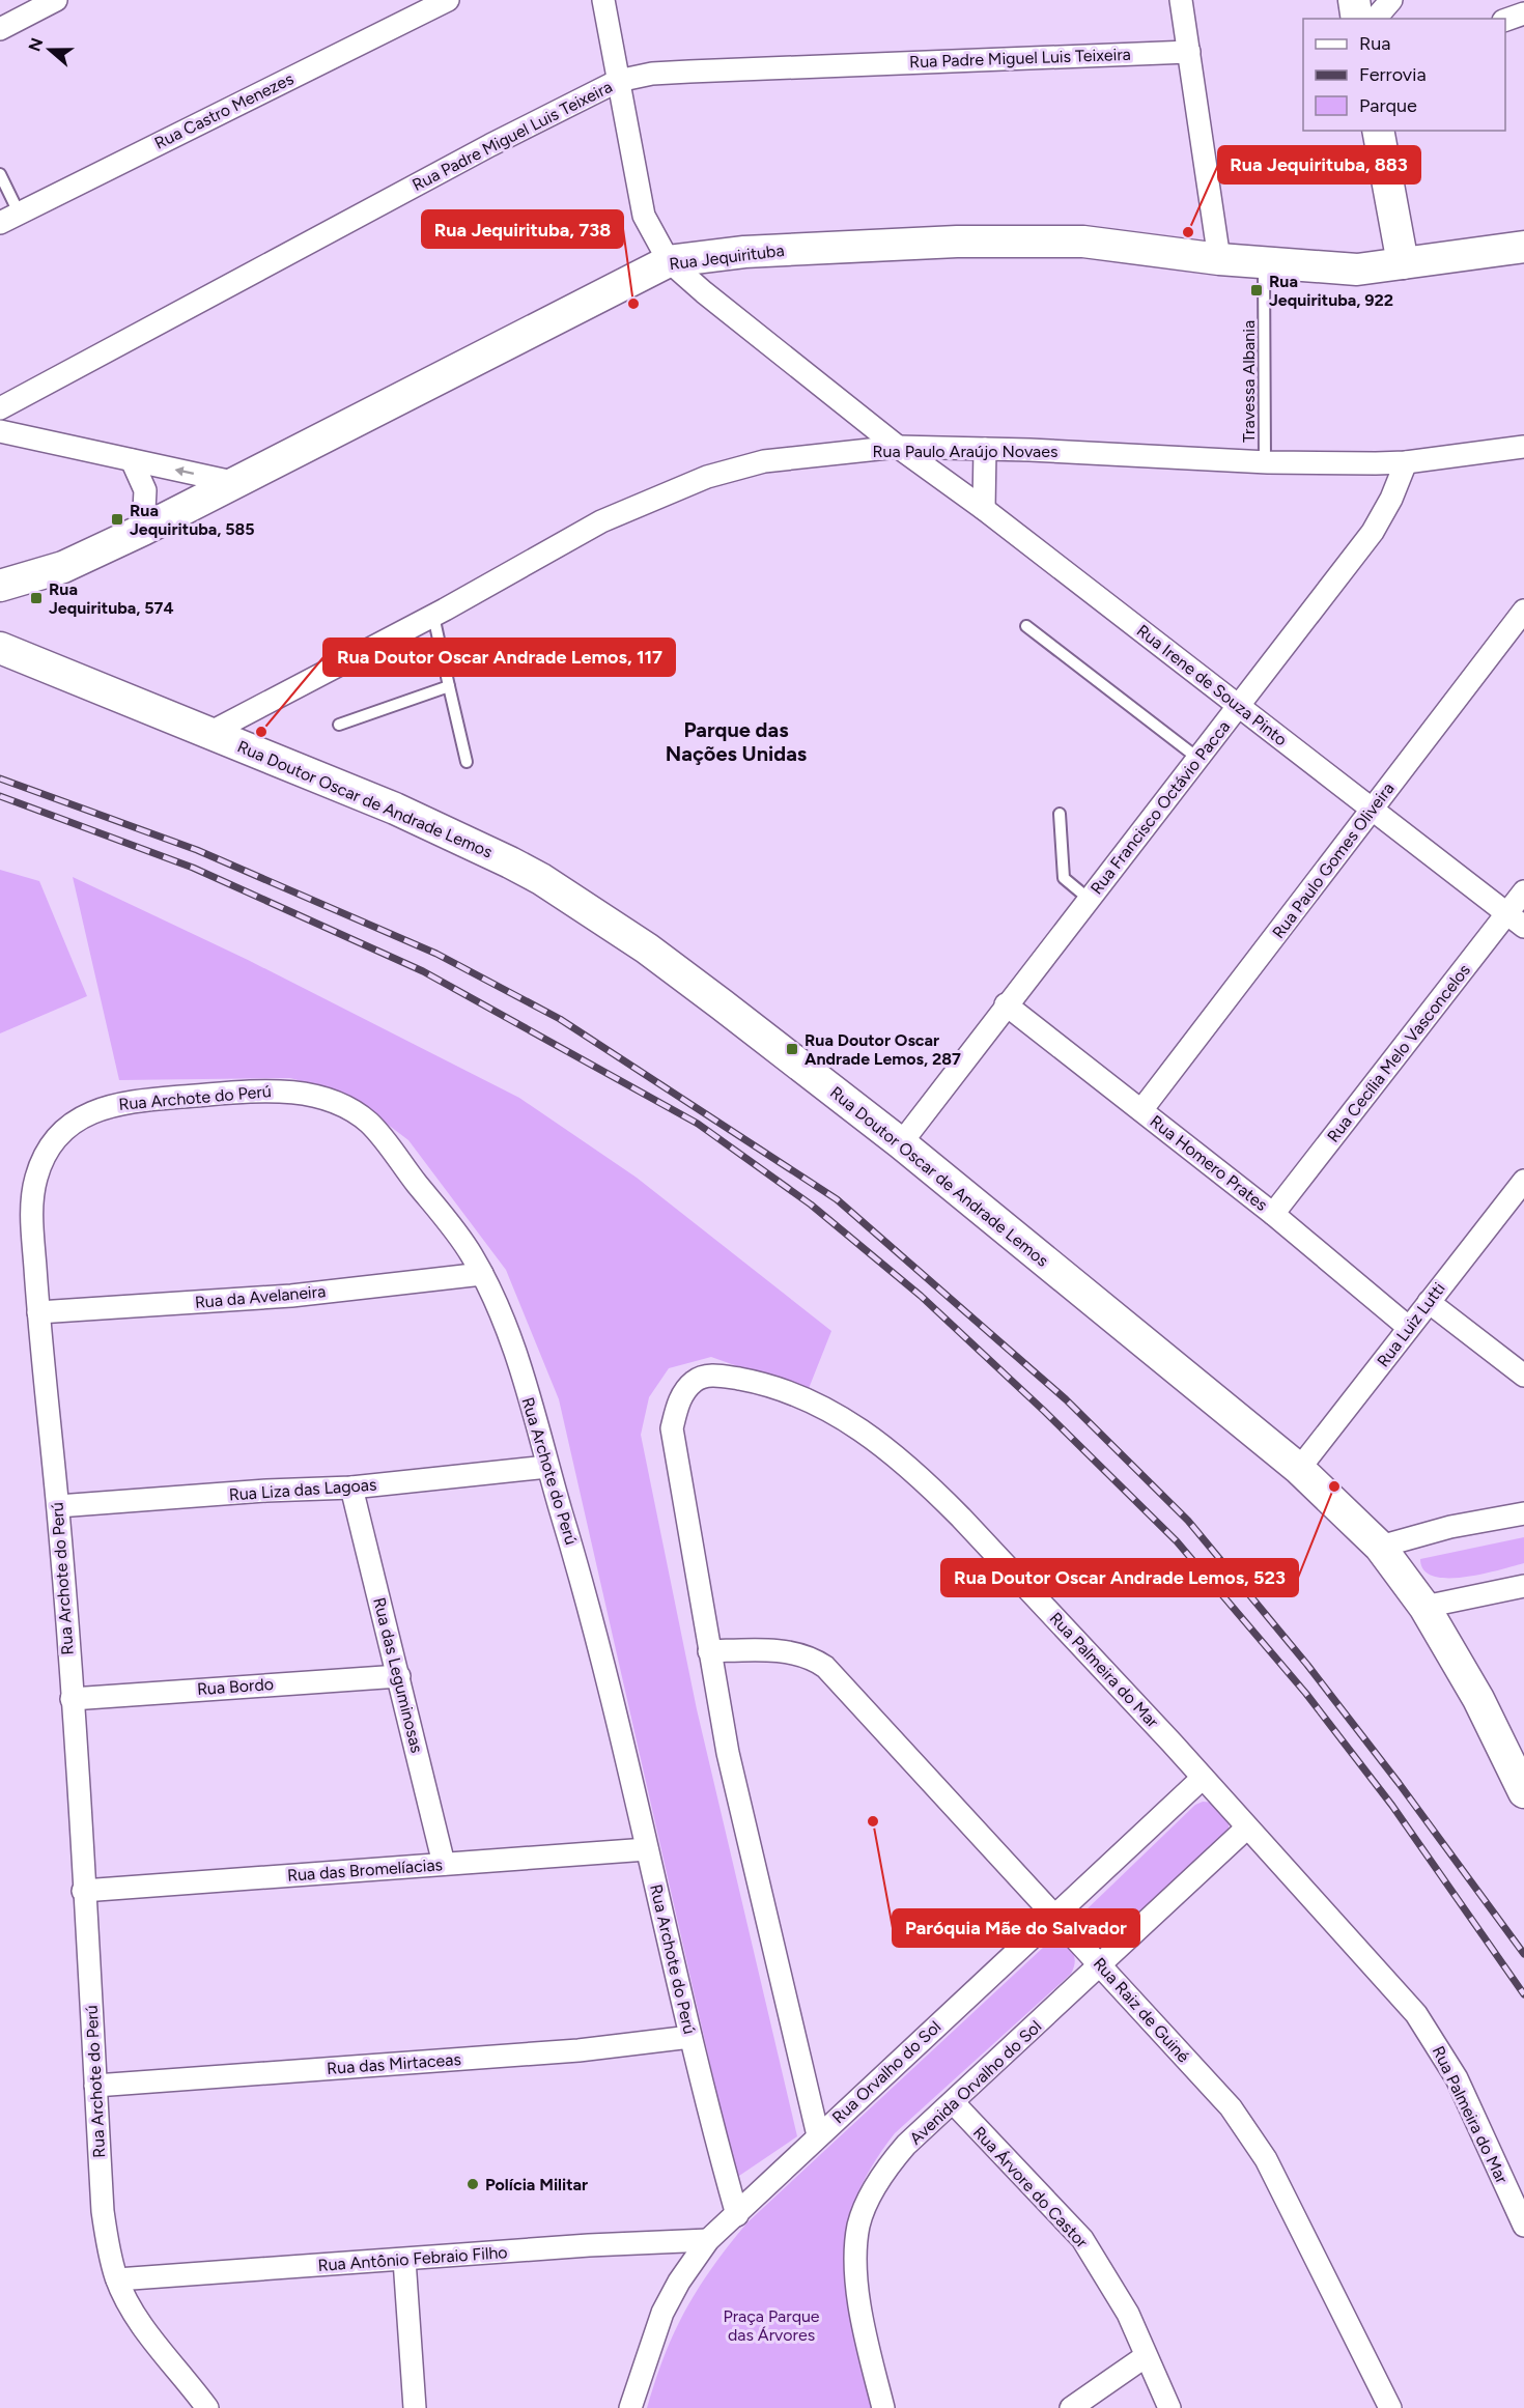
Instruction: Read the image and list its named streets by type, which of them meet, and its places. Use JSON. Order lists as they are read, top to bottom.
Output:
{
  "streets": {
    "street": [
      "Rua Padre Miguel Luis Teixeira",
      "Rua Castro Menezes",
      "Rua Jequirituba",
      "Rua Paulo Araújo Novaes",
      "Rua Irene de Souza Pinto",
      "Rua Doutor Oscar de Andrade Lemos",
      "Rua Francisco Octávio Pacca",
      "Rua Paulo Gomes Oliveira",
      "Rua Cecília Melo Vasconcelos",
      "Rua Archote do Perú",
      "Rua Homero Prates",
      "Rua da Avelaneira",
      "Rua Luiz Lutti",
      "Rua Liza das Lagoas",
      "Rua Palmeira do Mar",
      "Rua das Leguminosas",
      "Rua Bordo",
      "Rua das Bromelíacias",
      "Rua Raiz de Guiné",
      "Rua das Mirtaceas",
      "Rua Orvalho do Sol",
      "Avenida Orvalho do Sol",
      "Rua Árvore do Castor",
      "Rua Antônio Febraio Filho"
    ],
    "lane": ["Travessa Albania"]
  },
  "crossings": [
    ["Rua Padre Miguel Luis Teixeira", "Rua Irene de Souza Pinto"],
    ["Rua Jequirituba", "Travessa Albania"],
    ["Rua Jequirituba", "Rua Irene de Souza Pinto"],
    ["Travessa Albania", "Rua Paulo Araújo Novaes"],
    ["Rua Paulo Araújo Novaes", "Rua Irene de Souza Pinto"],
    ["Rua Paulo Araújo Novaes", "Rua Doutor Oscar de Andrade Lemos"],
    ["Rua Paulo Araújo Novaes", "Rua Francisco Octávio Pacca"],
    ["Rua Irene de Souza Pinto", "Rua Francisco Octávio Pacca"],
    ["Rua Irene de Souza Pinto", "Rua Paulo Gomes Oliveira"],
    ["Rua Irene de Souza Pinto", "Rua Cecília Melo Vasconcelos"],
    ["Rua Doutor Oscar de Andrade Lemos", "Rua Francisco Octávio Pacca"],
    ["Rua Doutor Oscar de Andrade Lemos", "Rua Luiz Lutti"],
    ["Rua Francisco Octávio Pacca", "Rua Homero Prates"],
    ["Rua Paulo Gomes Oliveira", "Rua Homero Prates"],
    ["Rua Cecília Melo Vasconcelos", "Rua Homero Prates"],
    ["Rua Archote do Perú", "Rua da Avelaneira"],
    ["Rua Archote do Perú", "Rua Liza das Lagoas"],
    ["Rua Archote do Perú", "Rua Bordo"],
    ["Rua Archote do Perú", "Rua das Bromelíacias"],
    ["Rua Archote do Perú", "Rua das Mirtaceas"],
    ["Rua Archote do Perú", "Rua Orvalho do Sol"],
    ["Rua Archote do Perú", "Rua Antônio Febraio Filho"],
    ["Rua Homero Prates", "Rua Luiz Lutti"],
    ["Rua Liza das Lagoas", "Rua das Leguminosas"],
    ["Rua Palmeira do Mar", "Rua Raiz de Guiné"],
    ["Rua Palmeira do Mar", "Rua Orvalho do Sol"],
    ["Rua Palmeira do Mar", "Avenida Orvalho do Sol"],
    ["Rua das Leguminosas", "Rua Bordo"],
    ["Rua das Leguminosas", "Rua das Bromelíacias"],
    ["Rua Raiz de Guiné", "Rua Orvalho do Sol"],
    ["Rua Raiz de Guiné", "Avenida Orvalho do Sol"],
    ["Rua Orvalho do Sol", "Rua Antônio Febraio Filho"],
    ["Avenida Orvalho do Sol", "Rua Árvore do Castor"]
  ],
  "districts": ["Parque das Nações Unidas"],
  "parks": ["Praça Parque das Árvores"],
  "places": {
    "other": [
      "Rua Jequirituba, 883",
      "Rua Jequirituba, 738",
      "Rua Doutor Oscar Andrade Lemos, 117",
      "Rua Doutor Oscar Andrade Lemos, 523",
      "Paróquia Mãe do Salvador",
      "Polícia Militar"
    ],
    "transit": [
      "Rua Jequirituba, 922",
      "Rua Jequirituba, 585",
      "Rua Jequirituba, 574",
      "Rua Doutor Oscar Andrade Lemos, 287"
    ]
  },
  "legend": ["Rua", "Ferrovia", "Parque"],
  "north": "left"
}
